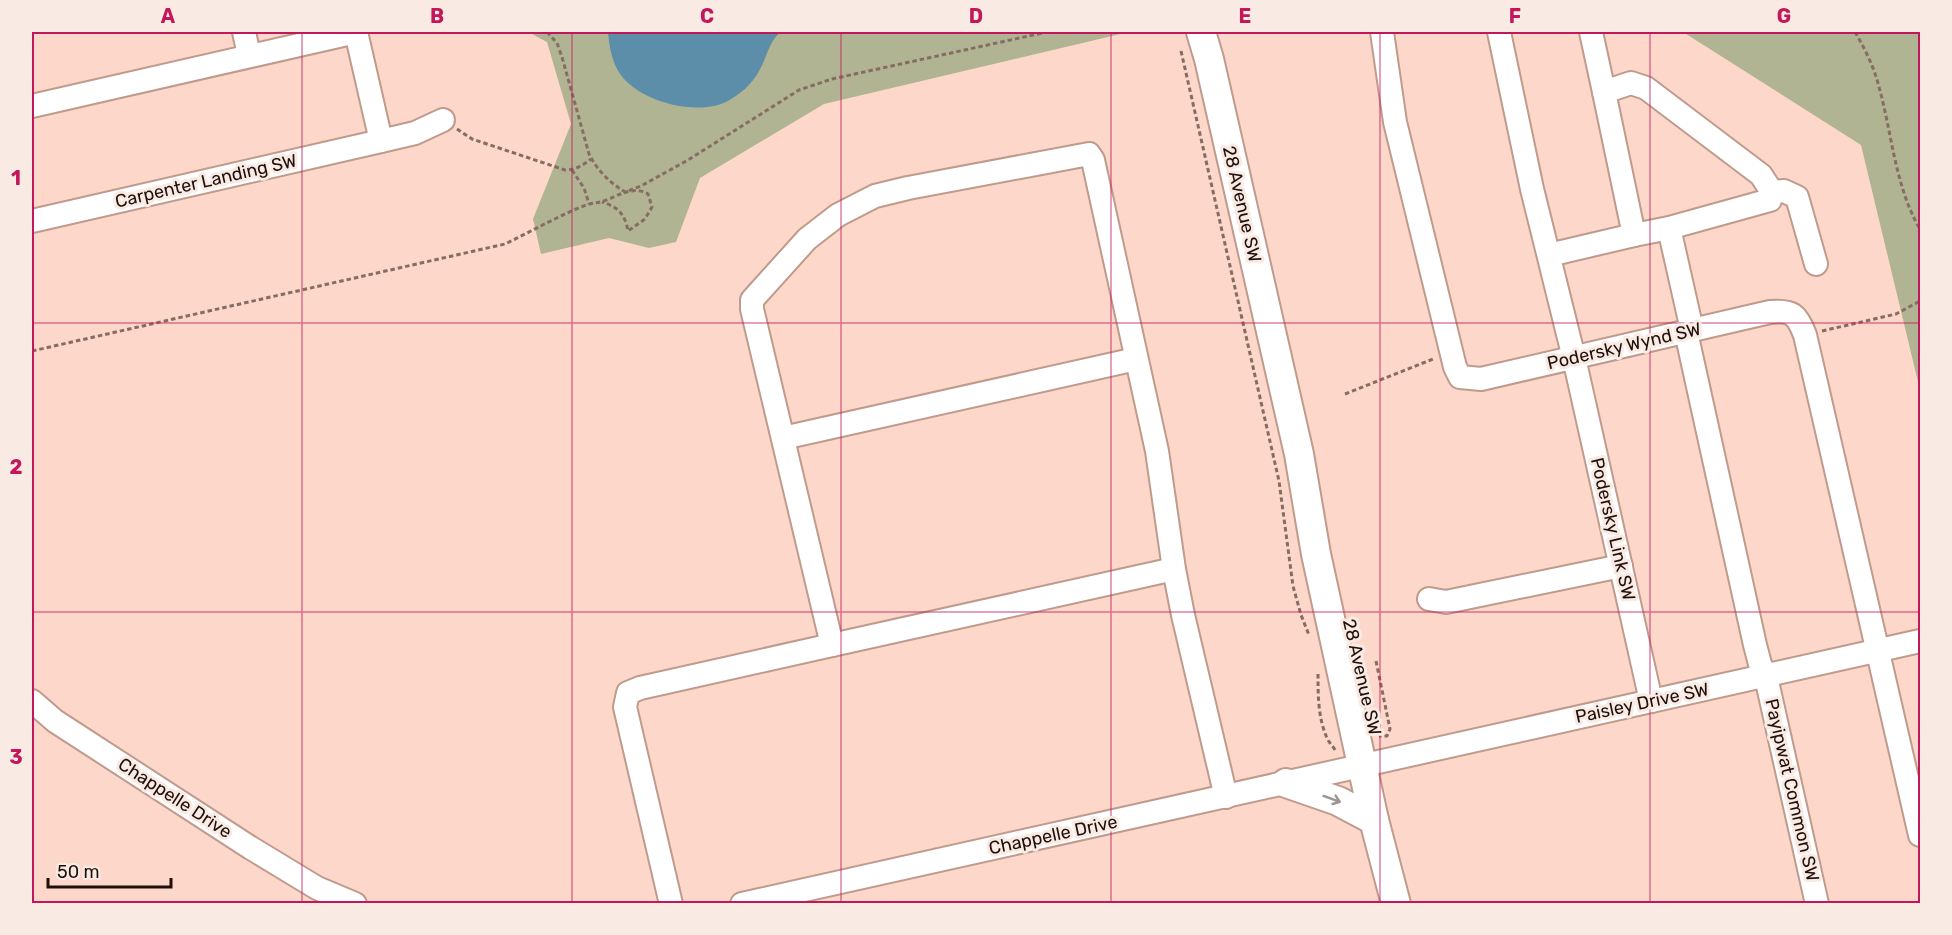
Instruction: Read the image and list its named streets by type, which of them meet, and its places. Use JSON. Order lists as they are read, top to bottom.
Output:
{
  "streets": {
    "main road": ["28 Avenue SW"],
    "street": [
      "Carpenter Landing SW",
      "Podersky Wynd SW",
      "Podersky Link SW",
      "Paisley Drive SW",
      "Payipwat Common SW",
      "Chappelle Drive"
    ]
  },
  "crossings": [
    ["28 Avenue SW", "Paisley Drive SW"],
    ["28 Avenue SW", "Chappelle Drive"],
    ["Podersky Wynd SW", "Podersky Link SW"],
    ["Podersky Wynd SW", "Paisley Drive SW"],
    ["Podersky Wynd SW", "Payipwat Common SW"],
    ["Podersky Link SW", "Paisley Drive SW"],
    ["Paisley Drive SW", "Payipwat Common SW"],
    ["Paisley Drive SW", "Chappelle Drive"]
  ],
  "scale_bar": "50 m",
  "grid": {
    "columns": [
      "A",
      "B",
      "C",
      "D",
      "E",
      "F",
      "G"
    ],
    "rows": ["1", "2", "3"]
  }
}
